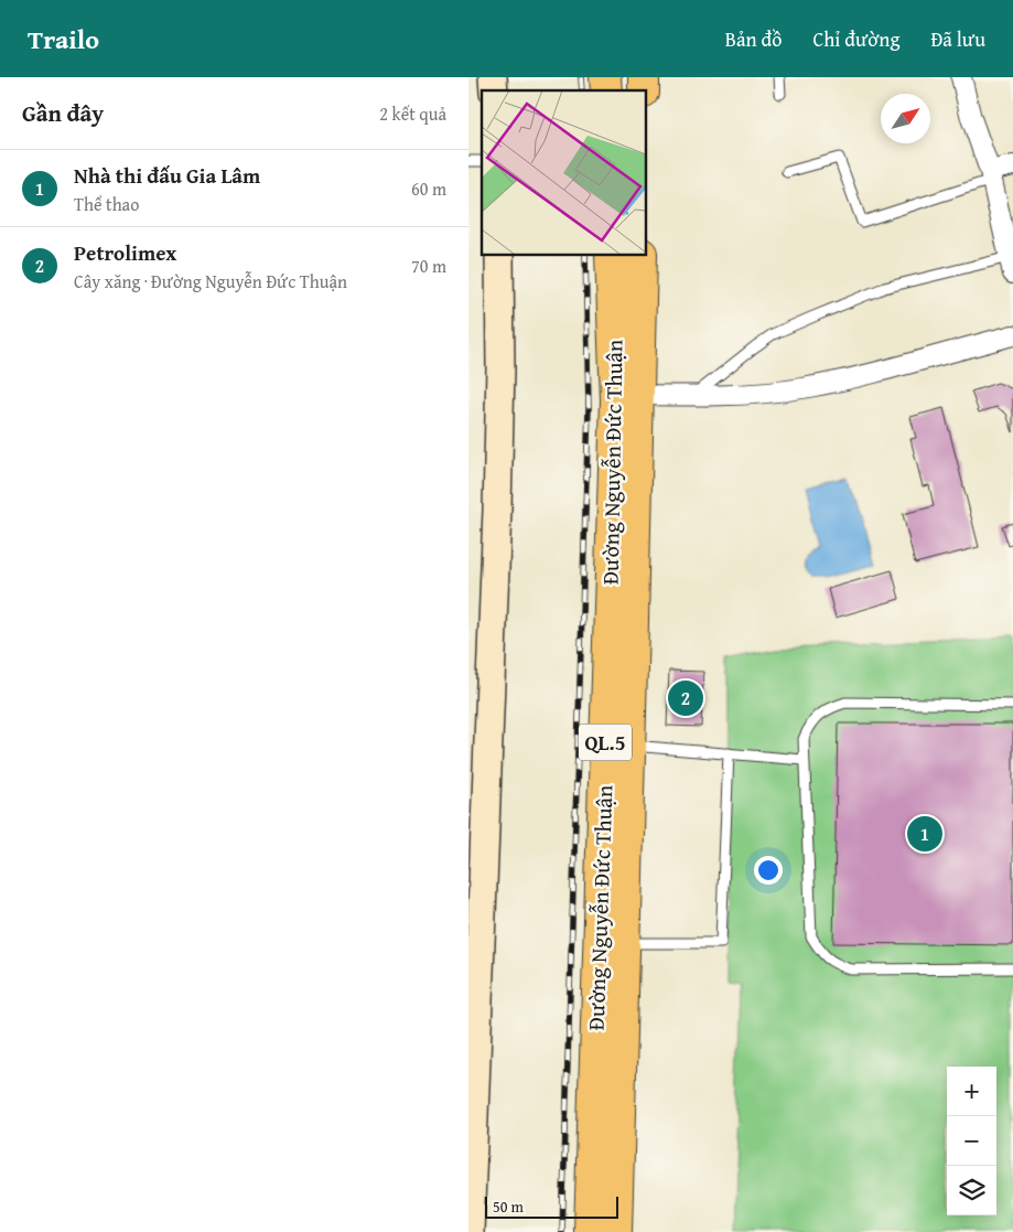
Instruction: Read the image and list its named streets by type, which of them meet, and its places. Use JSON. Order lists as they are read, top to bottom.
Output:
{
  "streets": {
    "highway": ["Đường Nguyễn Đức Thuận", "QL.5"]
  },
  "scale_bar": "50 m",
  "north": "top right",
  "page": {
    "header": "Trailo",
    "nav": ["Bản đồ", "Chỉ đường", "Đã lưu"],
    "heading": ["Gần đây", "2 kết quả"],
    "list": [
      {
        "mark": "1",
        "name": "Nhà thi đấu Gia Lâm",
        "note": "Thể thao",
        "value": "60 m"
      },
      {
        "mark": "2",
        "name": "Petrolimex",
        "note": "Cây xăng · Đường Nguyễn Đức Thuận",
        "value": "70 m"
      }
    ],
    "pins": ["2", "1"],
    "map_buttons": ["+", "−"],
    "scale": "50 m"
  }
}
